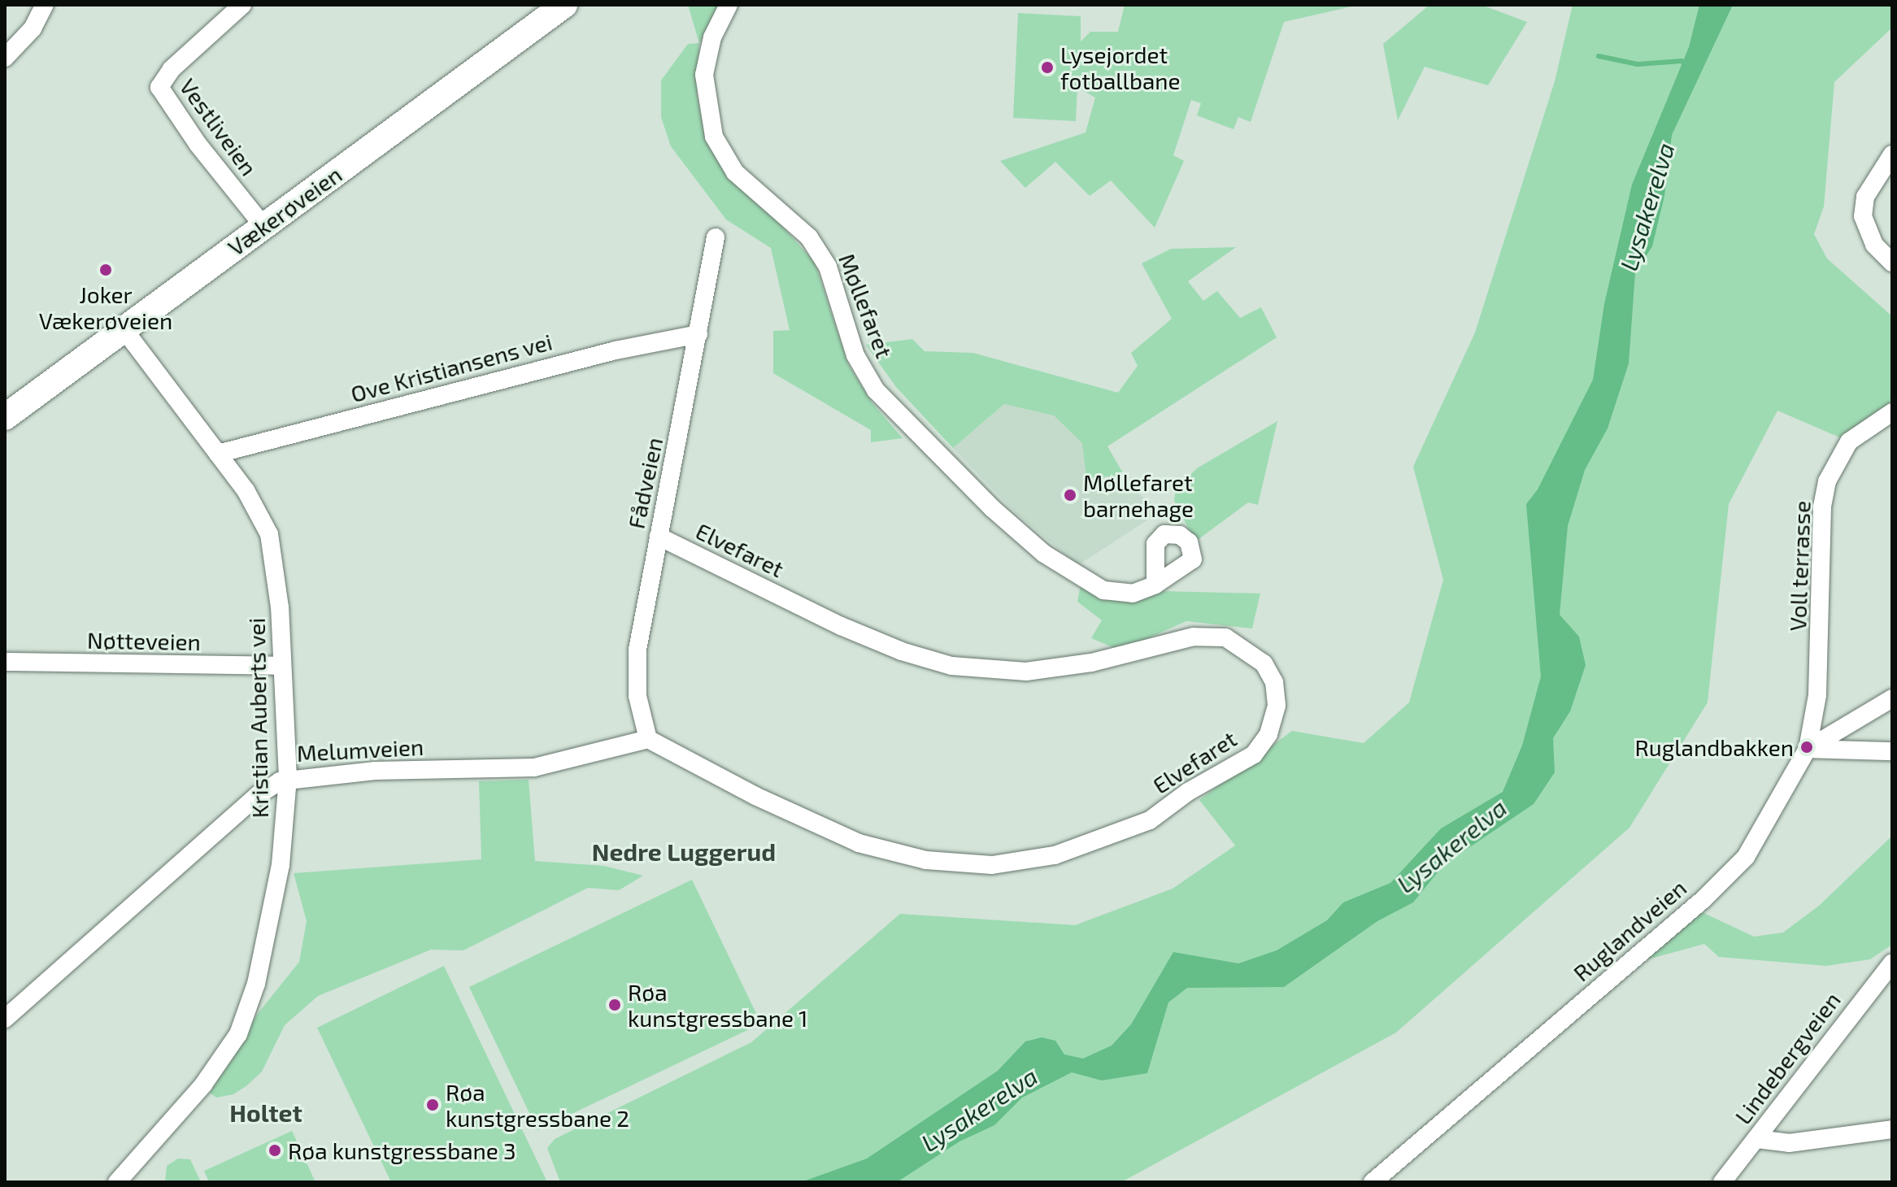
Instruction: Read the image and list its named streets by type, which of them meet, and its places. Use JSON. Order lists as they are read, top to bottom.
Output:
{
  "streets": {
    "main road": ["Vækerøveien"],
    "street": [
      "Vestliveien",
      "Møllefaret",
      "Ove Kristiansens vei",
      "Fådveien",
      "Elvefaret",
      "Voll terrasse",
      "Nøtteveien",
      "Kristian Auberts vei",
      "Melumveien",
      "Ruglandveien",
      "Lindebergveien"
    ]
  },
  "crossings": [
    ["Vestliveien", "Vækerøveien"],
    ["Vækerøveien", "Kristian Auberts vei"],
    ["Ove Kristiansens vei", "Fådveien"],
    ["Ove Kristiansens vei", "Kristian Auberts vei"],
    ["Fådveien", "Elvefaret"],
    ["Fådveien", "Melumveien"],
    ["Elvefaret", "Melumveien"],
    ["Voll terrasse", "Ruglandveien"],
    ["Nøtteveien", "Kristian Auberts vei"],
    ["Kristian Auberts vei", "Melumveien"]
  ],
  "districts": ["Nedre Luggerud", "Holtet"],
  "water": ["Lysakerelva"],
  "places": [
    "Lysejordet fotballbane",
    "Joker Vækerøveien",
    "Møllefaret barnehage",
    "Ruglandbakken",
    "Røa kunstgressbane 1",
    "Røa kunstgressbane 2",
    "Røa kunstgressbane 3"
  ]
}
